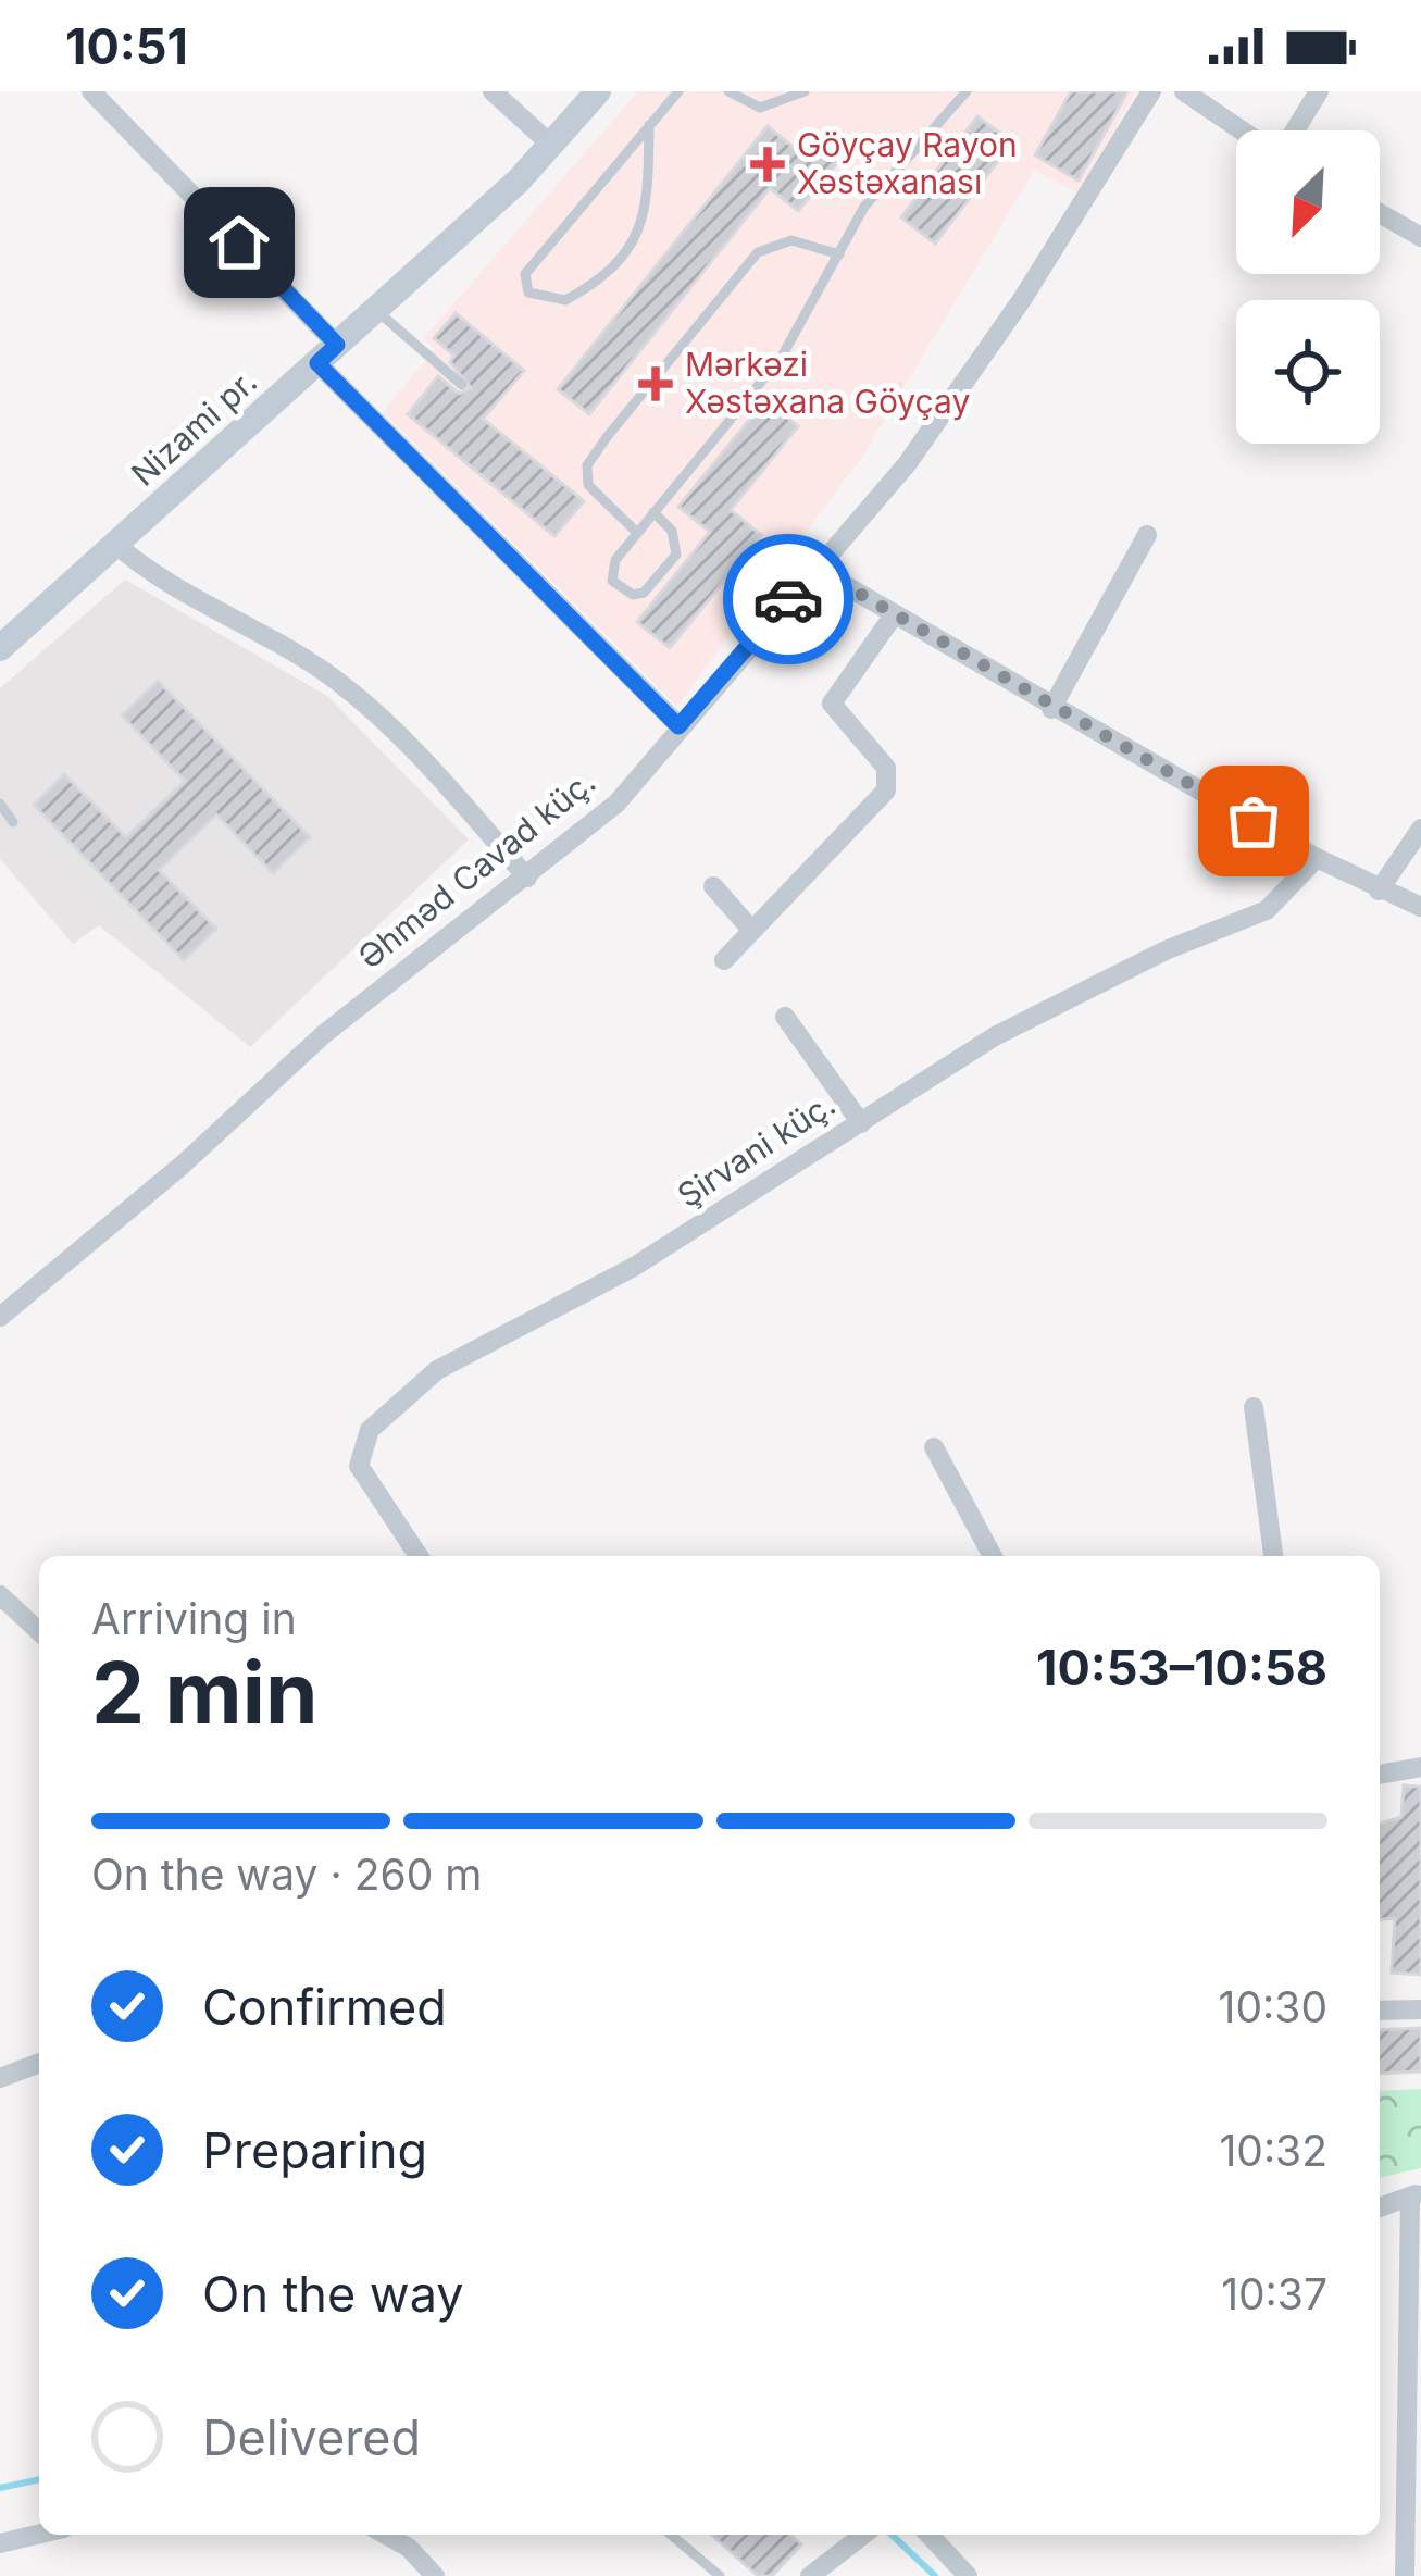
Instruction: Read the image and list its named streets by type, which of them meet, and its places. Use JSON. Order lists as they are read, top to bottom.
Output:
{
  "streets": {
    "street": ["Nizami pr.", "Əhməd Cavad küç.", "Şirvani küç."]
  },
  "places": {
    "health": ["Göyçay Rayon Xəstəxanası", "Mərkəzi Xəstəxana Göyçay"]
  },
  "north": "bottom left",
  "page": {
    "status": "10:51",
    "heading": ["2 min", "Arriving in", "10:53–10:58"],
    "bar": "On the way · 260 m",
    "list": [
      ["Confirmed", "10:30"],
      ["Preparing", "10:32"],
      ["On the way", "10:37"],
      "Delivered"
    ]
  }
}
